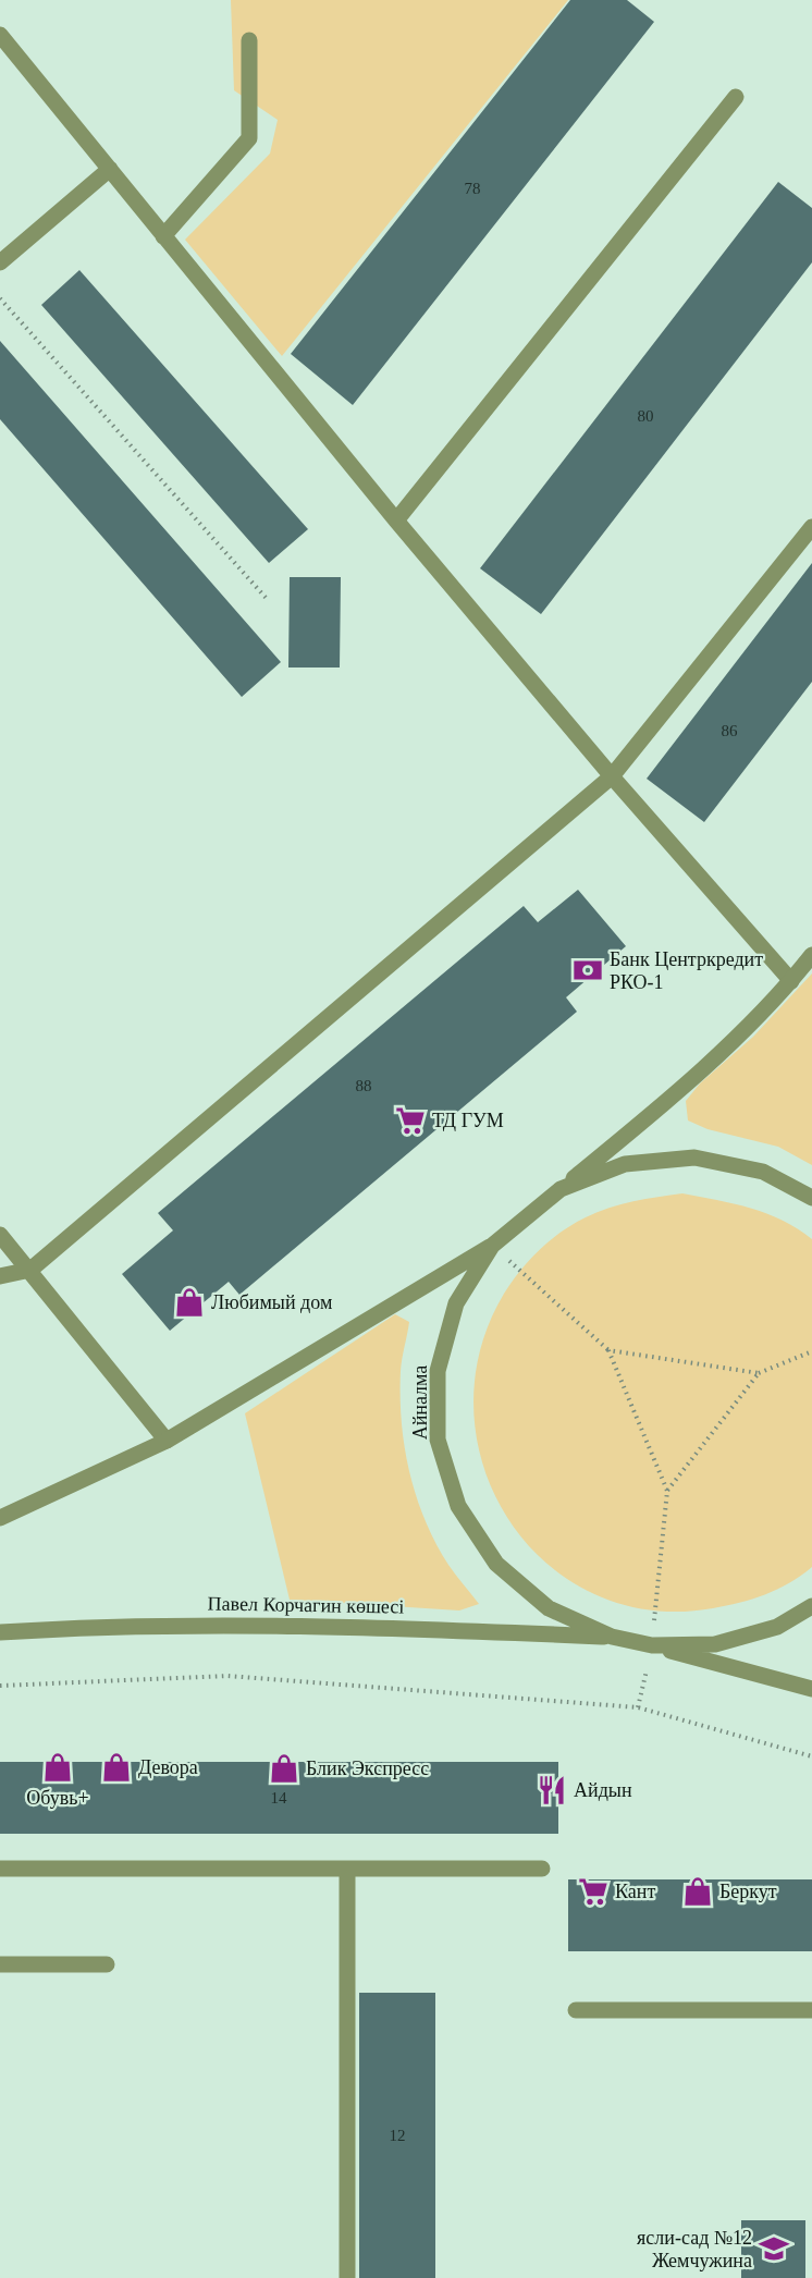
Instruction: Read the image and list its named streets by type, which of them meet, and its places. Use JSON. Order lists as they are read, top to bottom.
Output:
{
  "streets": {
    "street": ["Айналма", "Павел Корчагин көшесі"]
  },
  "crossings": [
    ["Айналма", "Павел Корчагин көшесі"]
  ],
  "places": {
    "bank": ["Банк Центркредит РКО-1"],
    "supermarket": ["ТД ГУМ", "Кант"],
    "shop": [
      "Любимый дом",
      "Обувь+",
      "Девора",
      "Блик Экспресс",
      "Беркут"
    ],
    "restaurant": ["Айдын"],
    "school or university": ["ясли-сад №12 Жемчужина"]
  },
  "house_numbers": [
    "78",
    "80",
    "86",
    "88",
    "14",
    "12"
  ]
}
